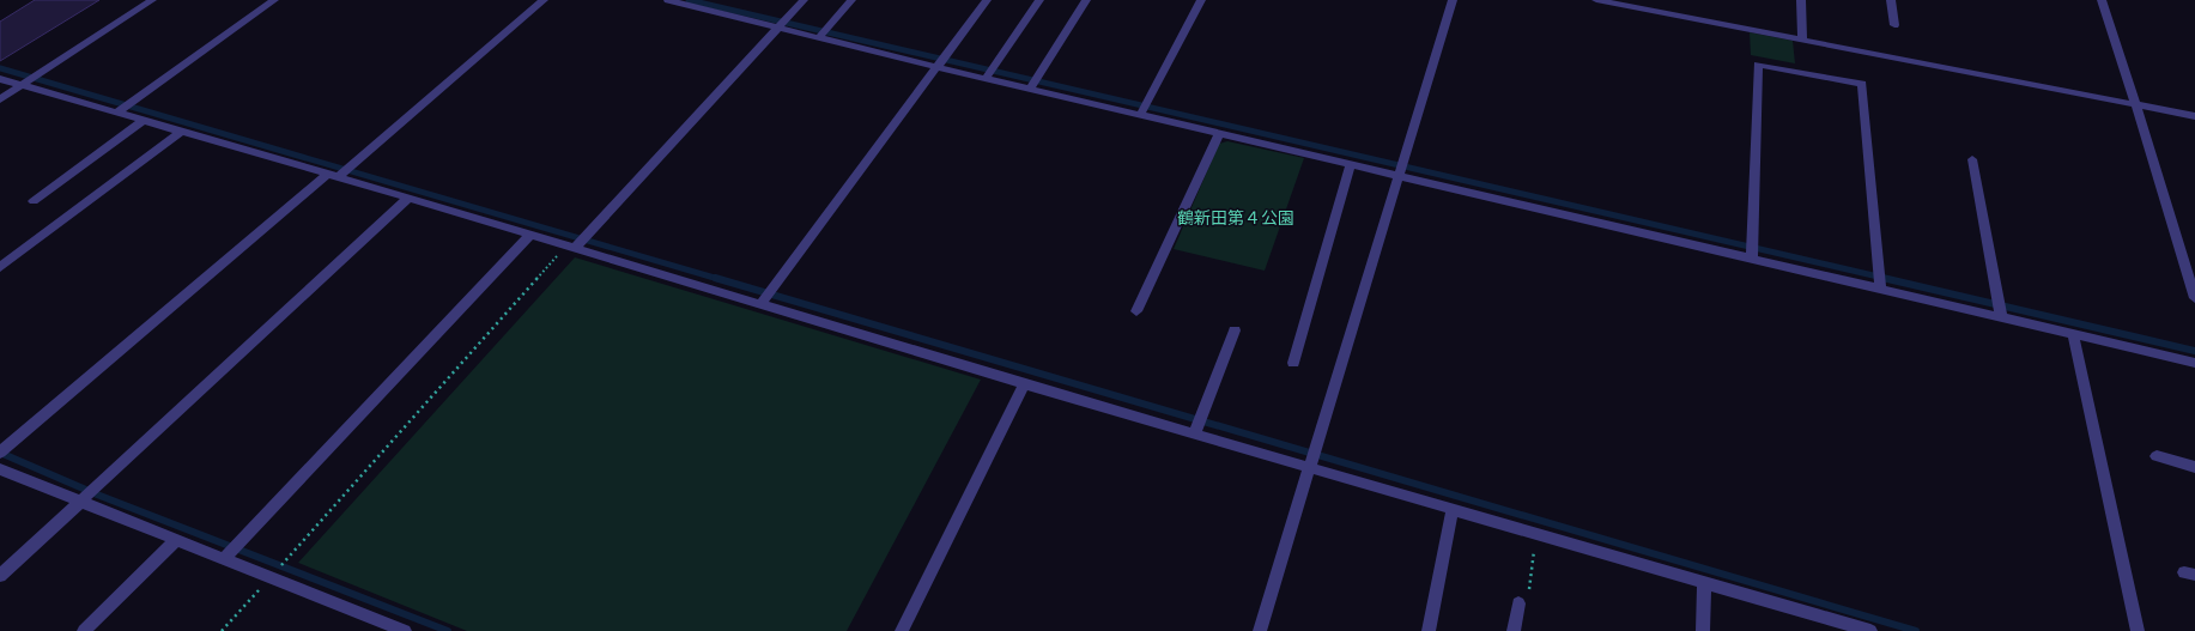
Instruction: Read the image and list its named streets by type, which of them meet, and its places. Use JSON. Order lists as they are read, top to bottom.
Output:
{
  "parks": ["鶴新田第４公園"]
}
